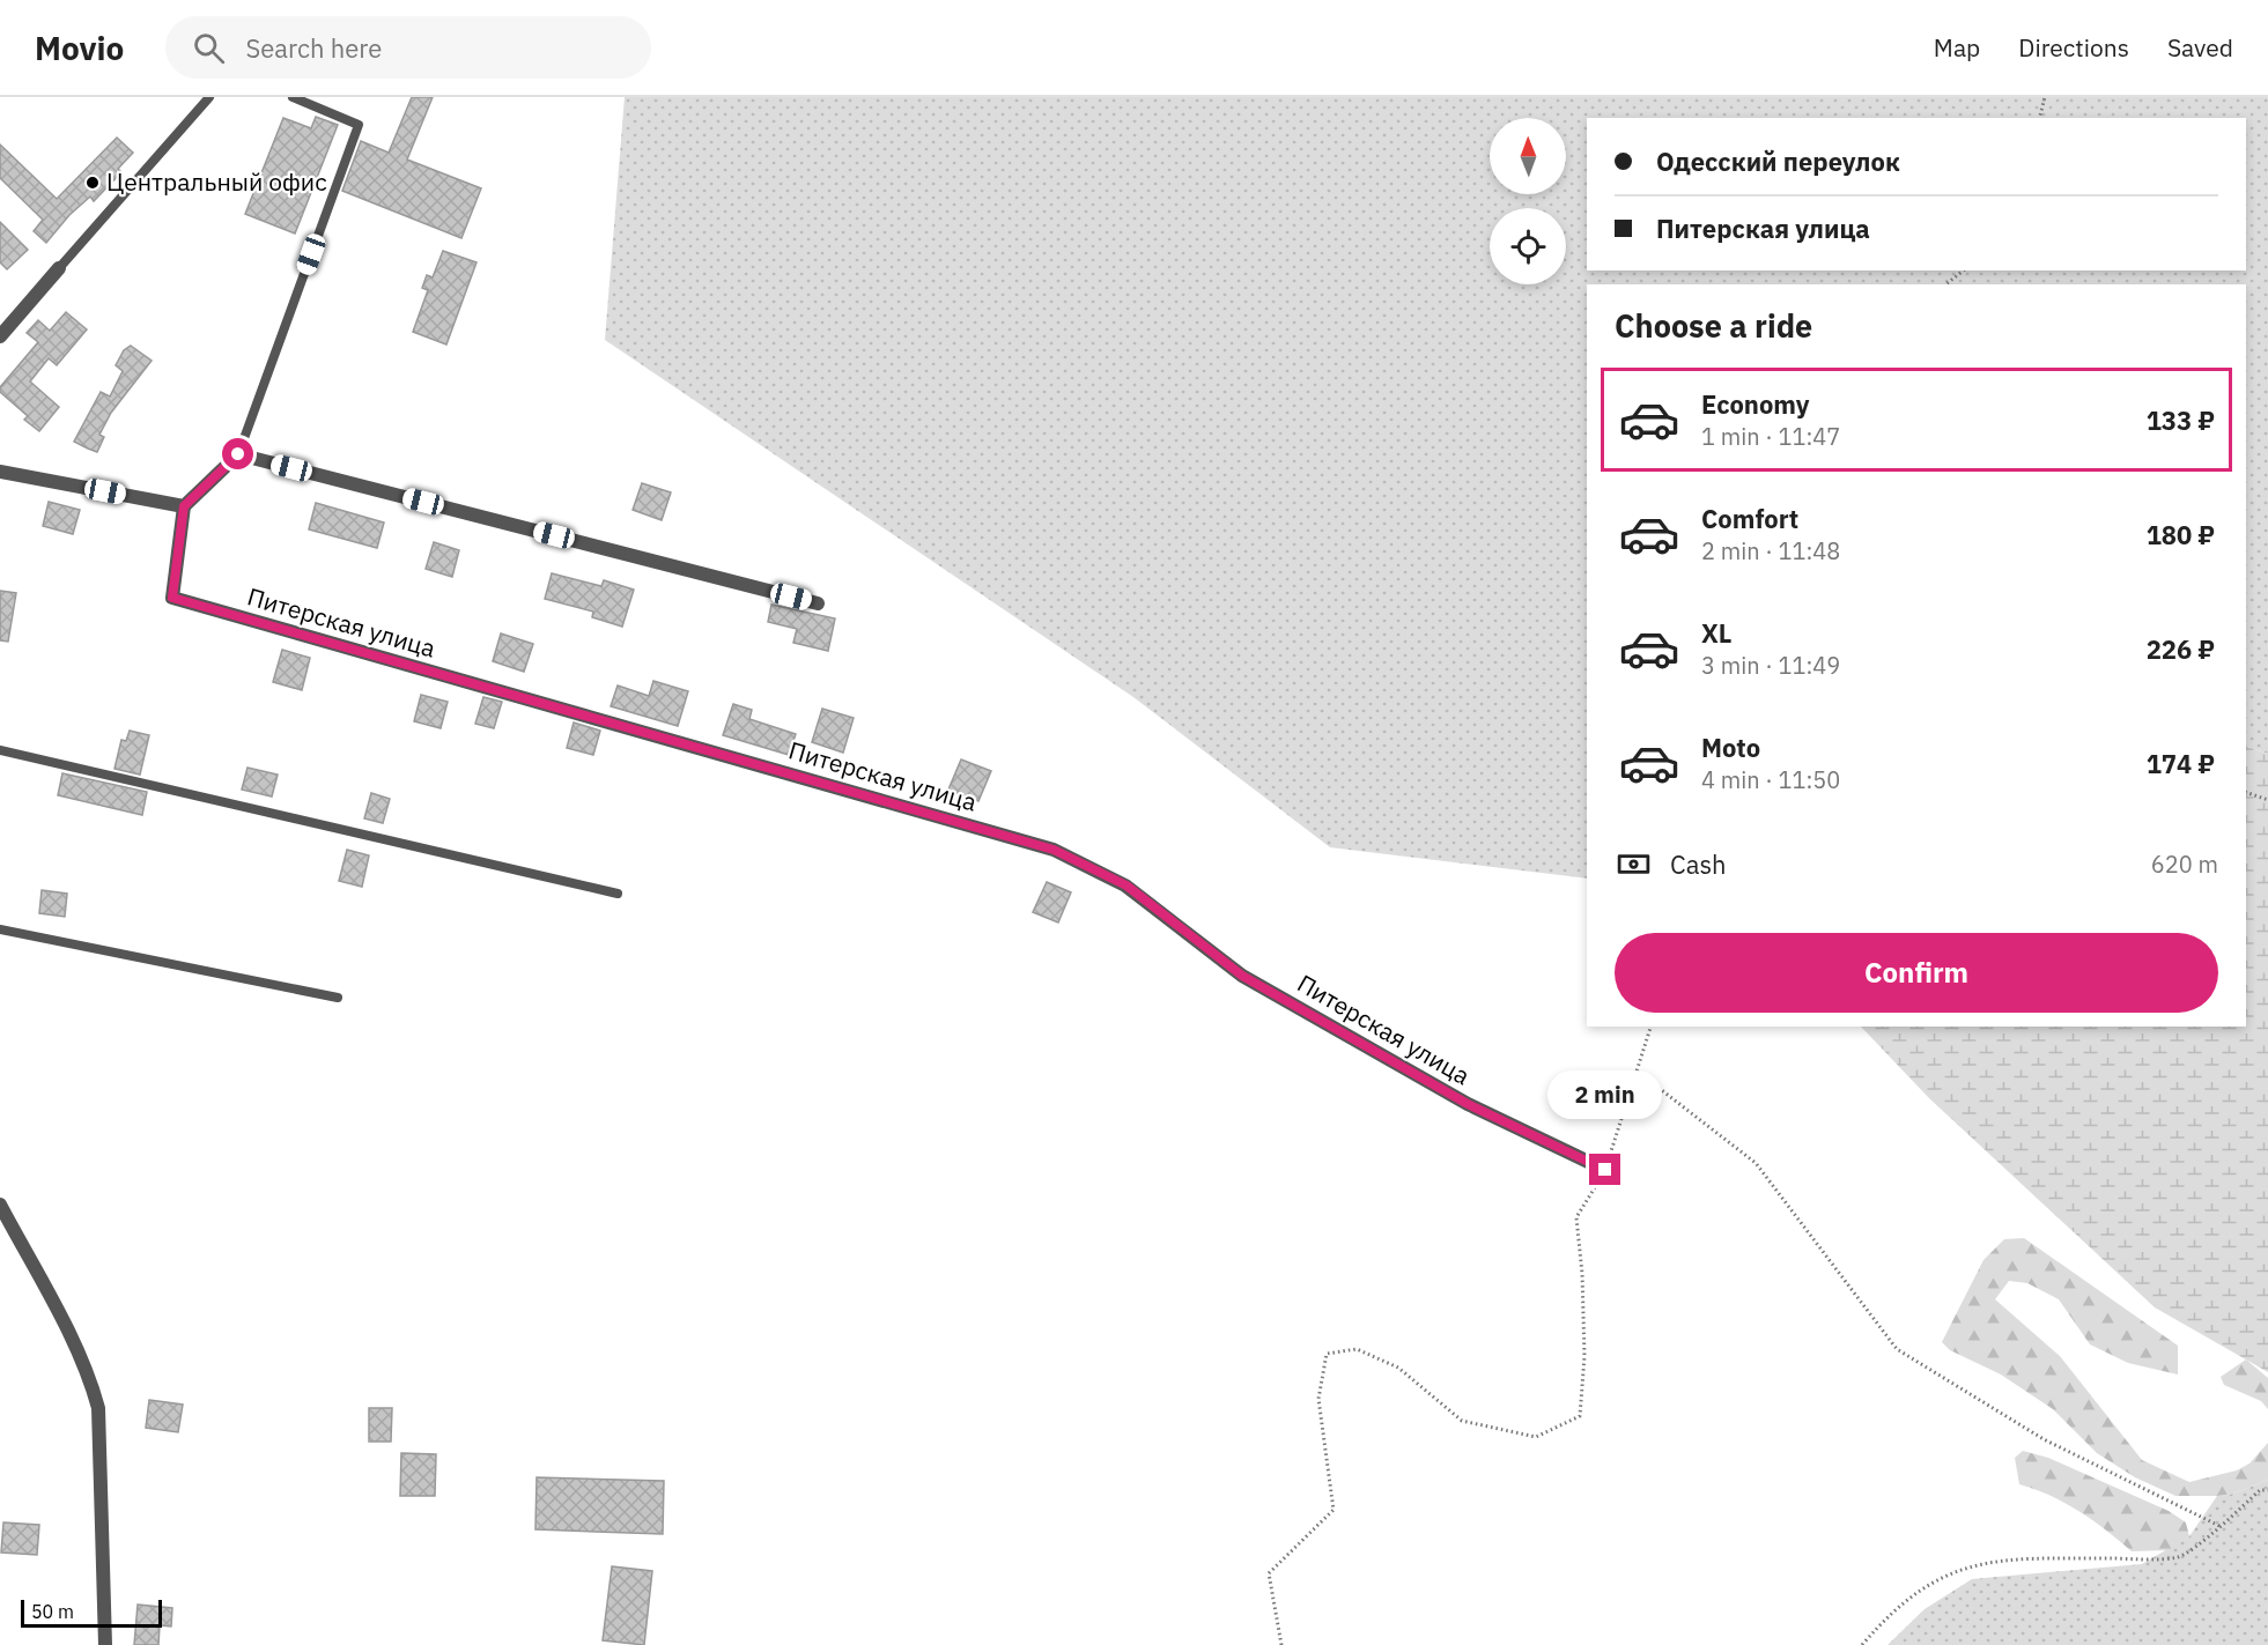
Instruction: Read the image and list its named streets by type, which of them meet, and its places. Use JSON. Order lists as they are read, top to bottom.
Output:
{
  "streets": {
    "street": ["Питерская улица"]
  },
  "places": ["Центральный офис"],
  "scale_bar": "50 m",
  "north": "top",
  "page": {
    "header": "Movio",
    "search": "Search here",
    "nav": ["Map", "Directions", "Saved"],
    "banner": ["Одесский переулок", "Питерская улица"],
    "heading": "Choose a ride",
    "list": [
      {
        "name": "Economy",
        "note": "1 min · 11:47",
        "value": "133 ₽"
      },
      {
        "name": "Comfort",
        "note": "2 min · 11:48",
        "value": "180 ₽"
      },
      {
        "name": "XL",
        "note": "3 min · 11:49",
        "value": "226 ₽"
      },
      {
        "name": "Moto",
        "note": "4 min · 11:50",
        "value": "174 ₽"
      }
    ],
    "pay": ["Cash", "620 m"],
    "buttons": "Confirm",
    "bubble": "2 min",
    "scale": "50 m"
  }
}
